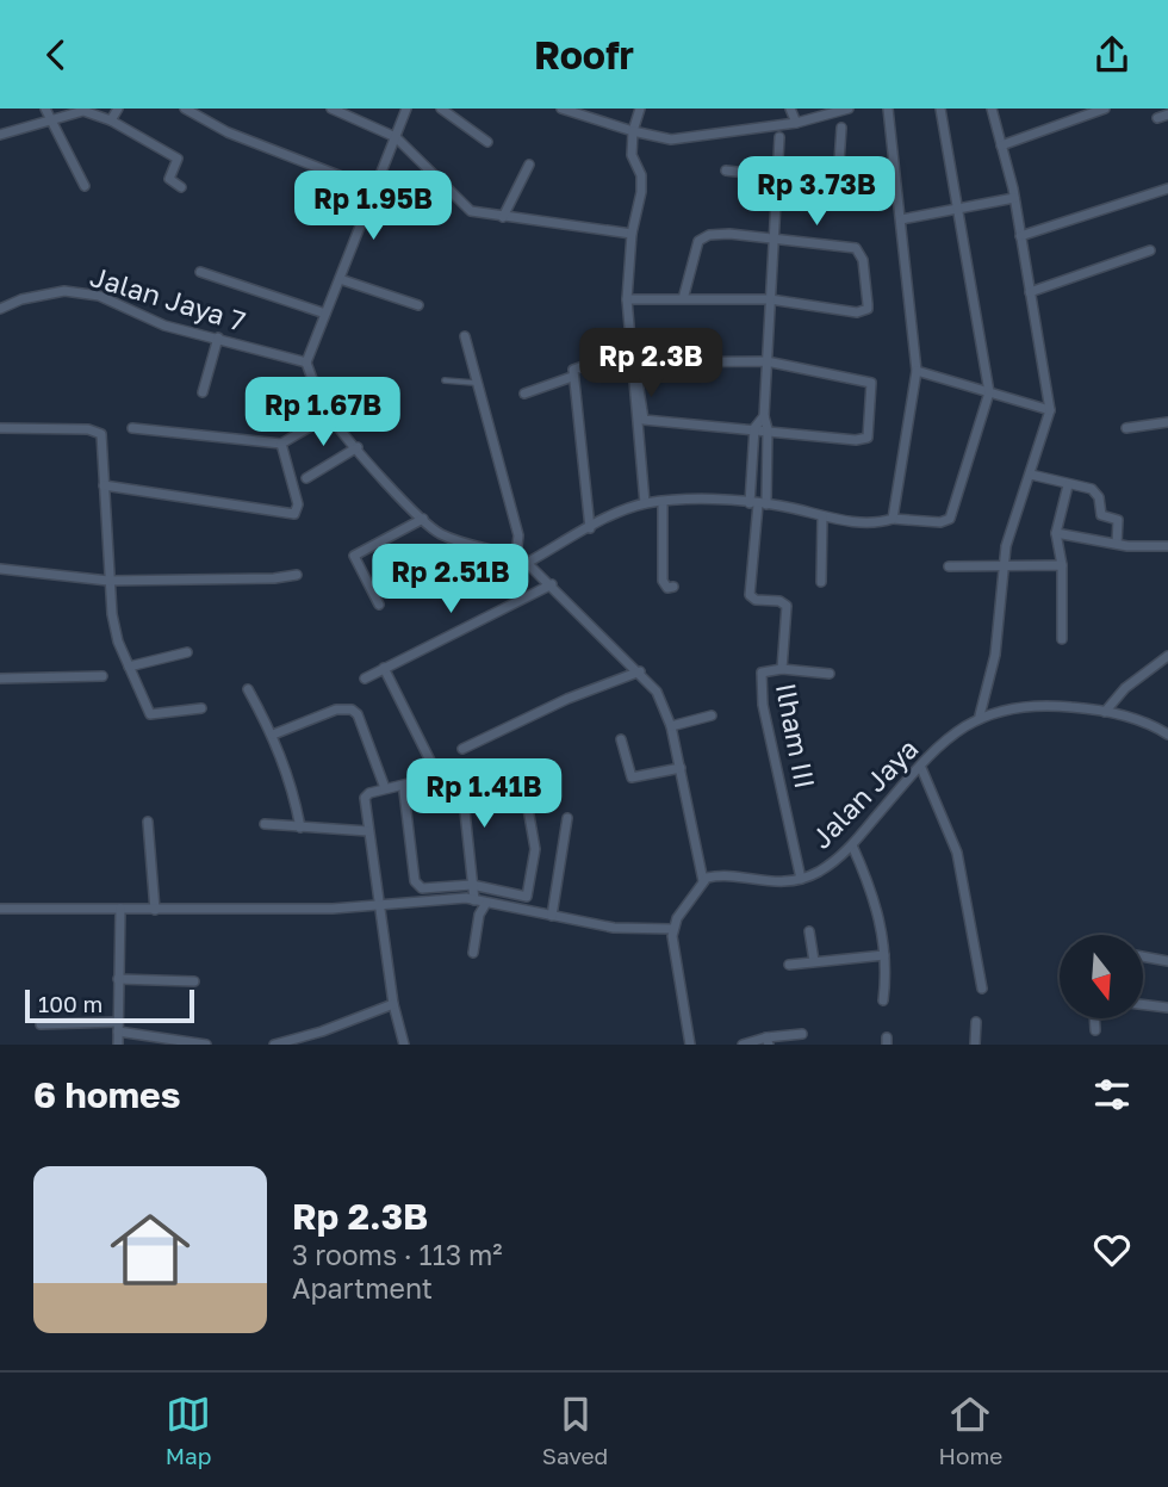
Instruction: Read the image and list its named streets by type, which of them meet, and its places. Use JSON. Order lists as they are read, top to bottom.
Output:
{
  "streets": {
    "street": ["Jalan Jaya 7", "Ilham III", "Jalan Jaya"]
  },
  "crossings": [
    ["Ilham III", "Jalan Jaya"]
  ],
  "scale_bar": "100 m",
  "north": "bottom",
  "page": {
    "header": "Roofr",
    "price": [
      "Rp 3.73B",
      "Rp 1.95B",
      "Rp 2.3B",
      "Rp 1.67B",
      "Rp 2.51B",
      "Rp 1.41B"
    ],
    "scale": "100 m",
    "heading": "6 homes",
    "list": [
      {
        "name": "Rp 2.3B",
        "note": "3 rooms · 113 m² · Apartment"
      }
    ],
    "tabs": ["Map", "Saved", "Home"]
  }
}
